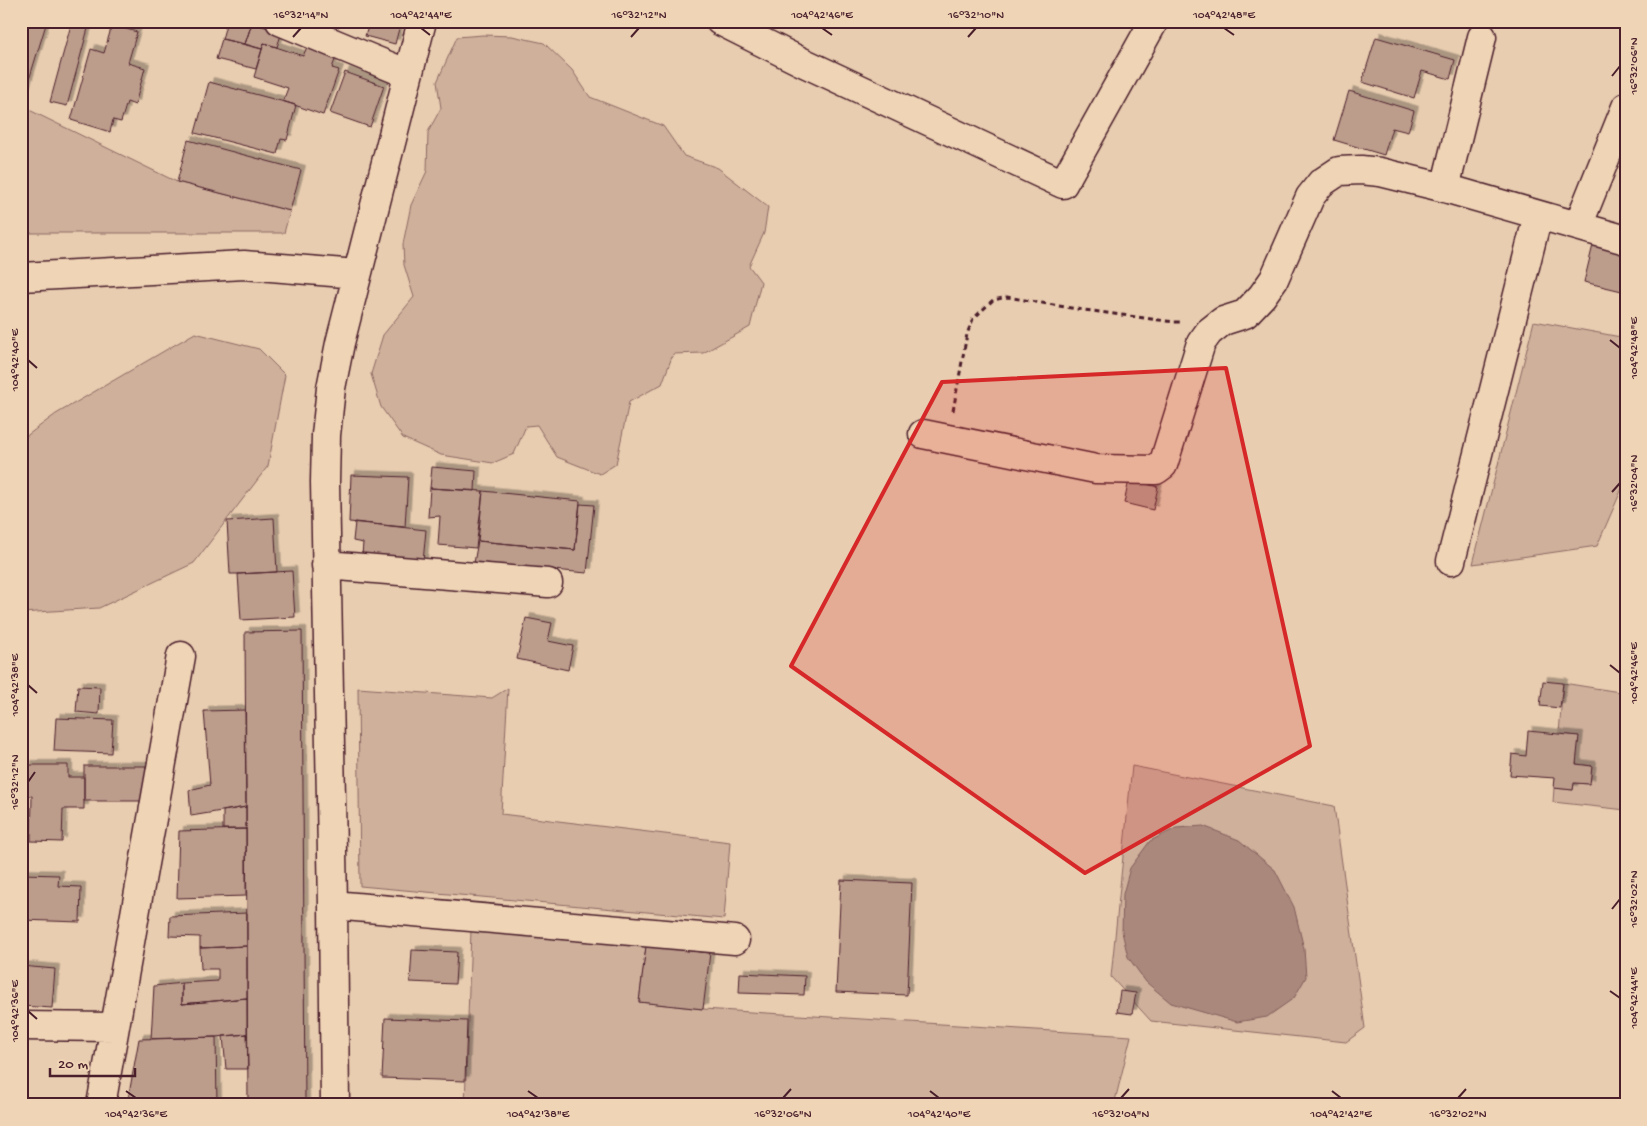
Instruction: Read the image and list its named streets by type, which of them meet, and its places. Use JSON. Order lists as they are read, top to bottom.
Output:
{
  "scale_bar": "20 m",
  "coordinates": [
    "16°32'14\"N",
    "104°42'44\"E",
    "16°32'12\"N",
    "104°42'46\"E",
    "16°32'10\"N",
    "104°42'48\"E",
    "16°32'06\"N",
    "104°42'40\"E",
    "16°32'04\"N",
    "104°42'38\"E",
    "16°32'02\"N",
    "104°42'36\"E",
    "104°42'42\"E"
  ]
}
